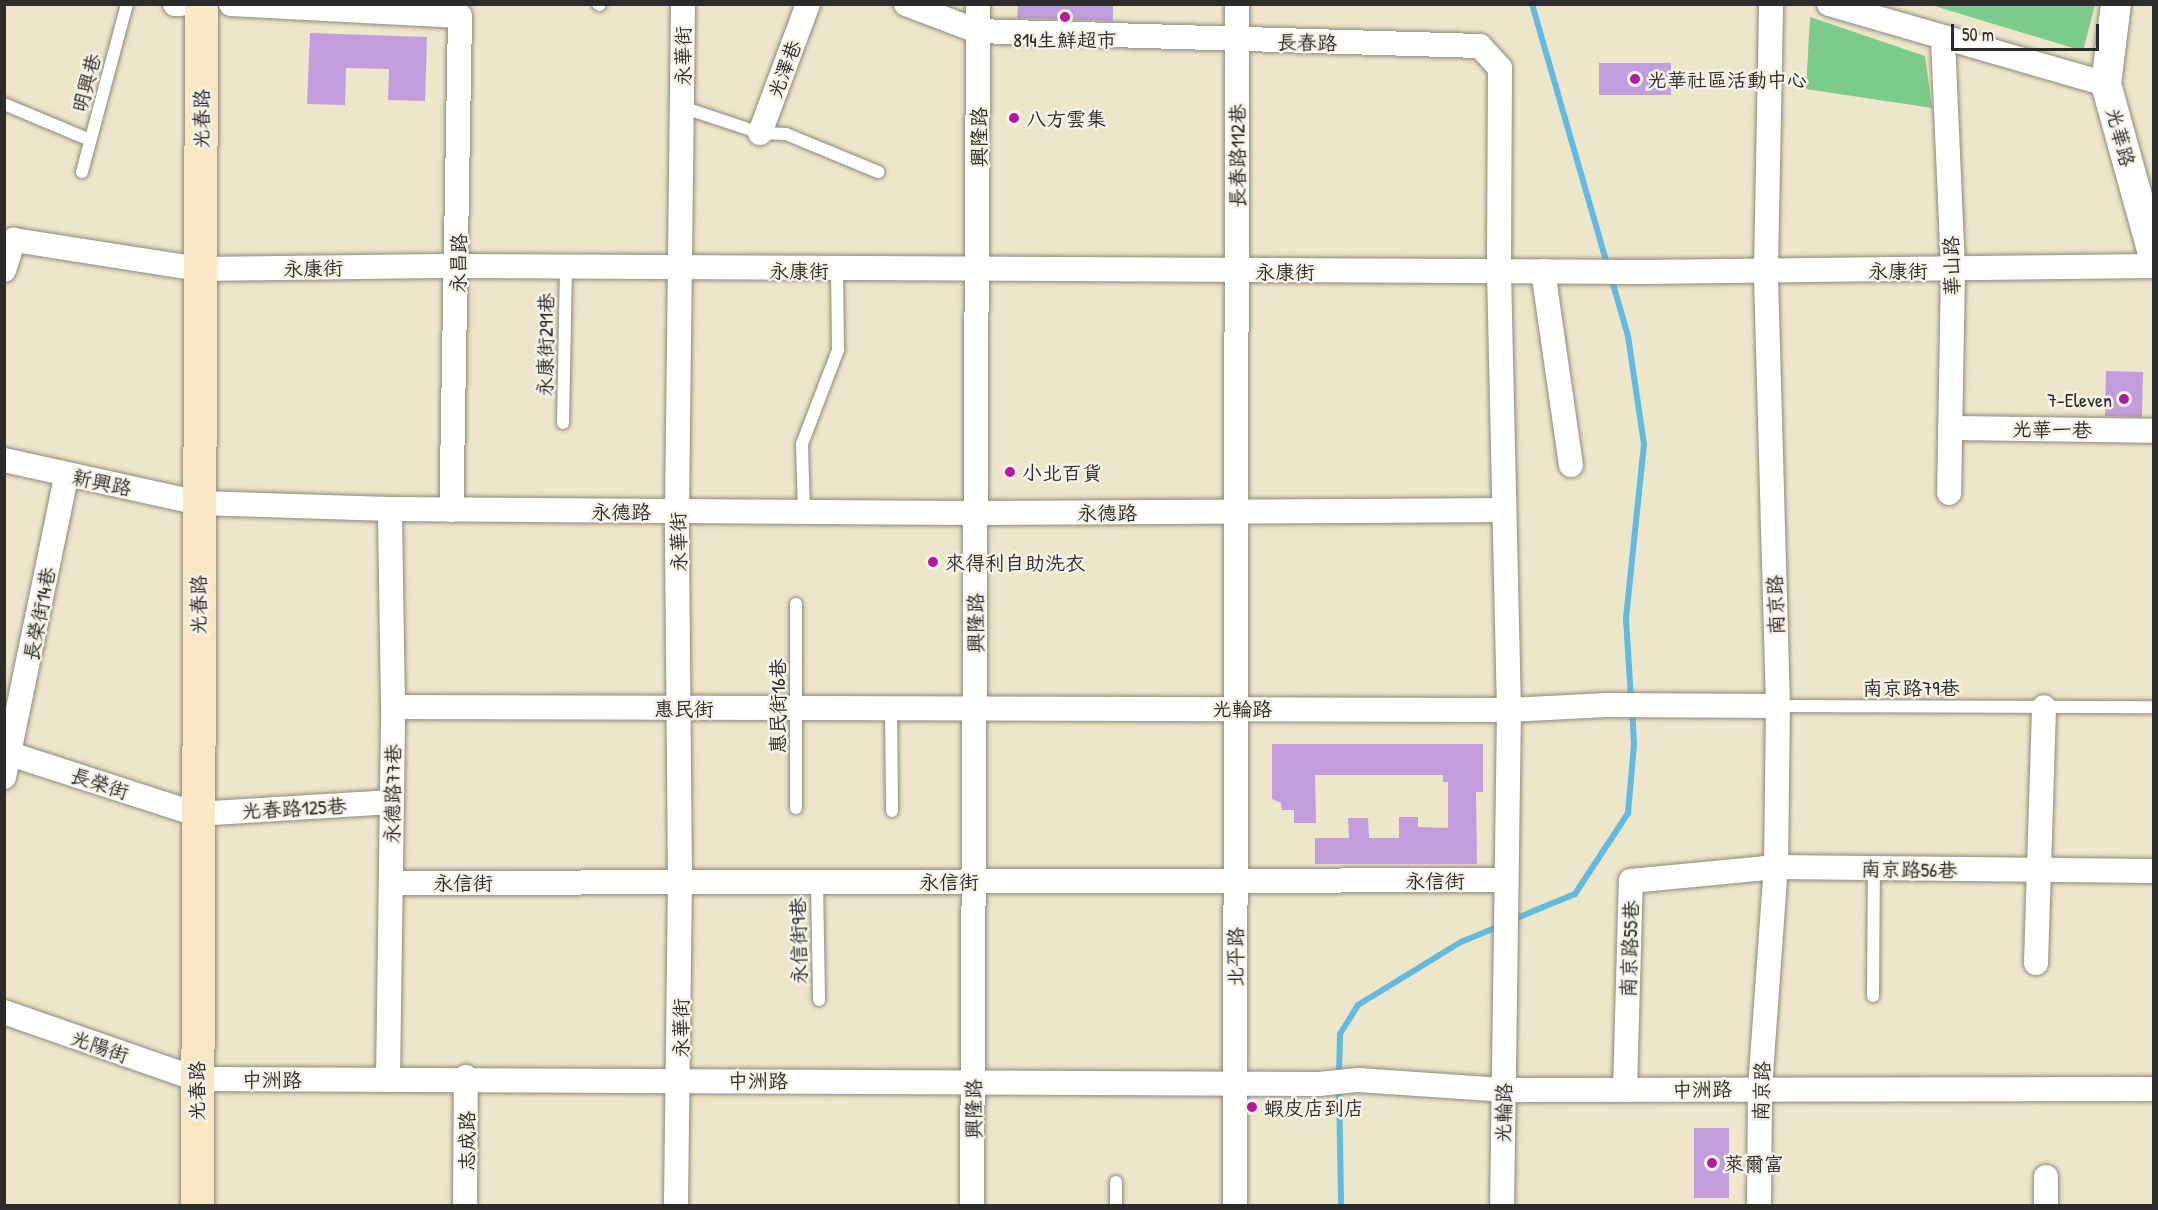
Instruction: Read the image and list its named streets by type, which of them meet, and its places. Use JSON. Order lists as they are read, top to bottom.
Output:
{
  "streets": {
    "main road": ["光春路"],
    "street": [
      "長春路",
      "永華街",
      "光澤巷",
      "興隆路",
      "光華路",
      "長春路112巷",
      "永昌路",
      "華山路",
      "永康街",
      "光華一巷",
      "新興路",
      "永德路",
      "南京路",
      "長榮街14巷",
      "惠民街",
      "光輪路",
      "長榮街",
      "永德路77巷",
      "光春路125巷",
      "南京路56巷",
      "永信街",
      "南京路55巷",
      "北平路",
      "光陽街",
      "中洲路",
      "志成路"
    ],
    "lane": [
      "明興巷",
      "永康街291巷",
      "南京路79巷",
      "惠民街16巷",
      "永信街9巷"
    ]
  },
  "crossings": [
    ["長春路", "興隆路"],
    ["長春路", "長春路112巷"],
    ["長春路", "永康街"],
    ["長春路", "永德路"],
    ["長春路", "光輪路"],
    ["永華街", "永康街"],
    ["永華街", "永德路"],
    ["永華街", "惠民街"],
    ["永華街", "永信街"],
    ["永華街", "中洲路"],
    ["光春路", "永康街"],
    ["光春路", "新興路"],
    ["光春路", "永德路"],
    ["光春路", "長榮街"],
    ["光春路", "光春路125巷"],
    ["光春路", "光陽街"],
    ["光春路", "中洲路"],
    ["興隆路", "永康街"],
    ["興隆路", "永德路"],
    ["興隆路", "惠民街"],
    ["興隆路", "光輪路"],
    ["興隆路", "永信街"],
    ["興隆路", "中洲路"],
    ["長春路112巷", "永康街"],
    ["長春路112巷", "永德路"],
    ["長春路112巷", "北平路"],
    ["永昌路", "永康街"],
    ["永昌路", "永德路"],
    ["華山路", "永康街"],
    ["華山路", "光華一巷"],
    ["永康街", "永康街291巷"],
    ["永康街", "南京路"],
    ["新興路", "永德路"],
    ["新興路", "長榮街14巷"],
    ["永德路", "永德路77巷"],
    ["永德路", "北平路"],
    ["南京路", "南京路79巷"],
    ["南京路", "光輪路"],
    ["南京路", "南京路56巷"],
    ["南京路", "南京路55巷"],
    ["南京路", "中洲路"],
    ["長榮街14巷", "長榮街"],
    ["南京路79巷", "光輪路"],
    ["惠民街16巷", "惠民街"],
    ["惠民街", "光輪路"],
    ["惠民街", "永德路77巷"],
    ["光輪路", "永信街"],
    ["光輪路", "北平路"],
    ["光輪路", "中洲路"],
    ["長榮街", "光春路125巷"],
    ["永德路77巷", "光春路125巷"],
    ["永德路77巷", "永信街"],
    ["永德路77巷", "中洲路"],
    ["南京路56巷", "南京路55巷"],
    ["永信街", "永信街9巷"],
    ["永信街", "北平路"],
    ["南京路55巷", "中洲路"],
    ["北平路", "中洲路"],
    ["光陽街", "中洲路"],
    ["中洲路", "志成路"]
  ],
  "places": [
    "814生鮮超市",
    "光華社區活動中心",
    "八方雲集",
    "7-Eleven",
    "小北百貨",
    "來得利自助洗衣",
    "蝦皮店到店",
    "萊爾富"
  ],
  "scale_bar": "50 m"
}
